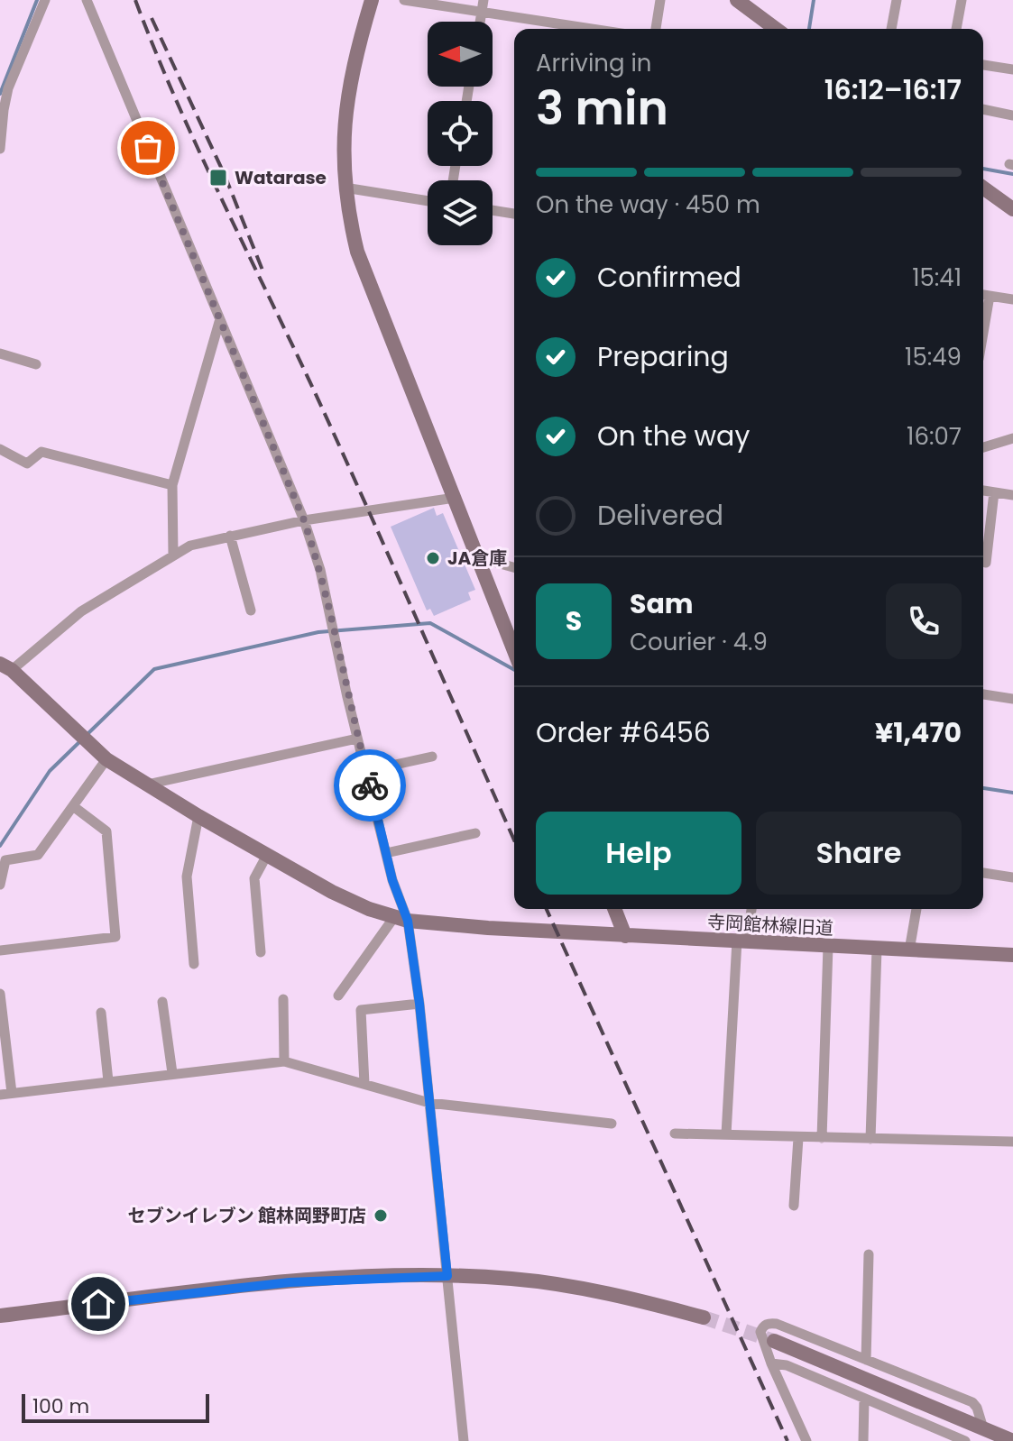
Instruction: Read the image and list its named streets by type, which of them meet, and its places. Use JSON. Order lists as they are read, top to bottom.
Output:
{
  "streets": {
    "street": ["寺岡館林線旧道"]
  },
  "places": {
    "transit": ["Watarase"],
    "other": ["JA倉庫", "セブンイレブン 館林岡野町店"]
  },
  "scale_bar": "100 m",
  "north": "left",
  "page": {
    "heading": ["3 min", "Arriving in", "16:12–16:17"],
    "panel": [
      "Sam",
      "Courier · 4.9",
      "Order #6456",
      "¥1,470"
    ],
    "bar": "On the way · 450 m",
    "list": [
      ["Confirmed", "15:41"],
      ["Preparing", "15:49"],
      ["On the way", "16:07"],
      "Delivered"
    ],
    "round": "S",
    "buttons": ["Help", "Share"],
    "scale": "100 m"
  }
}
